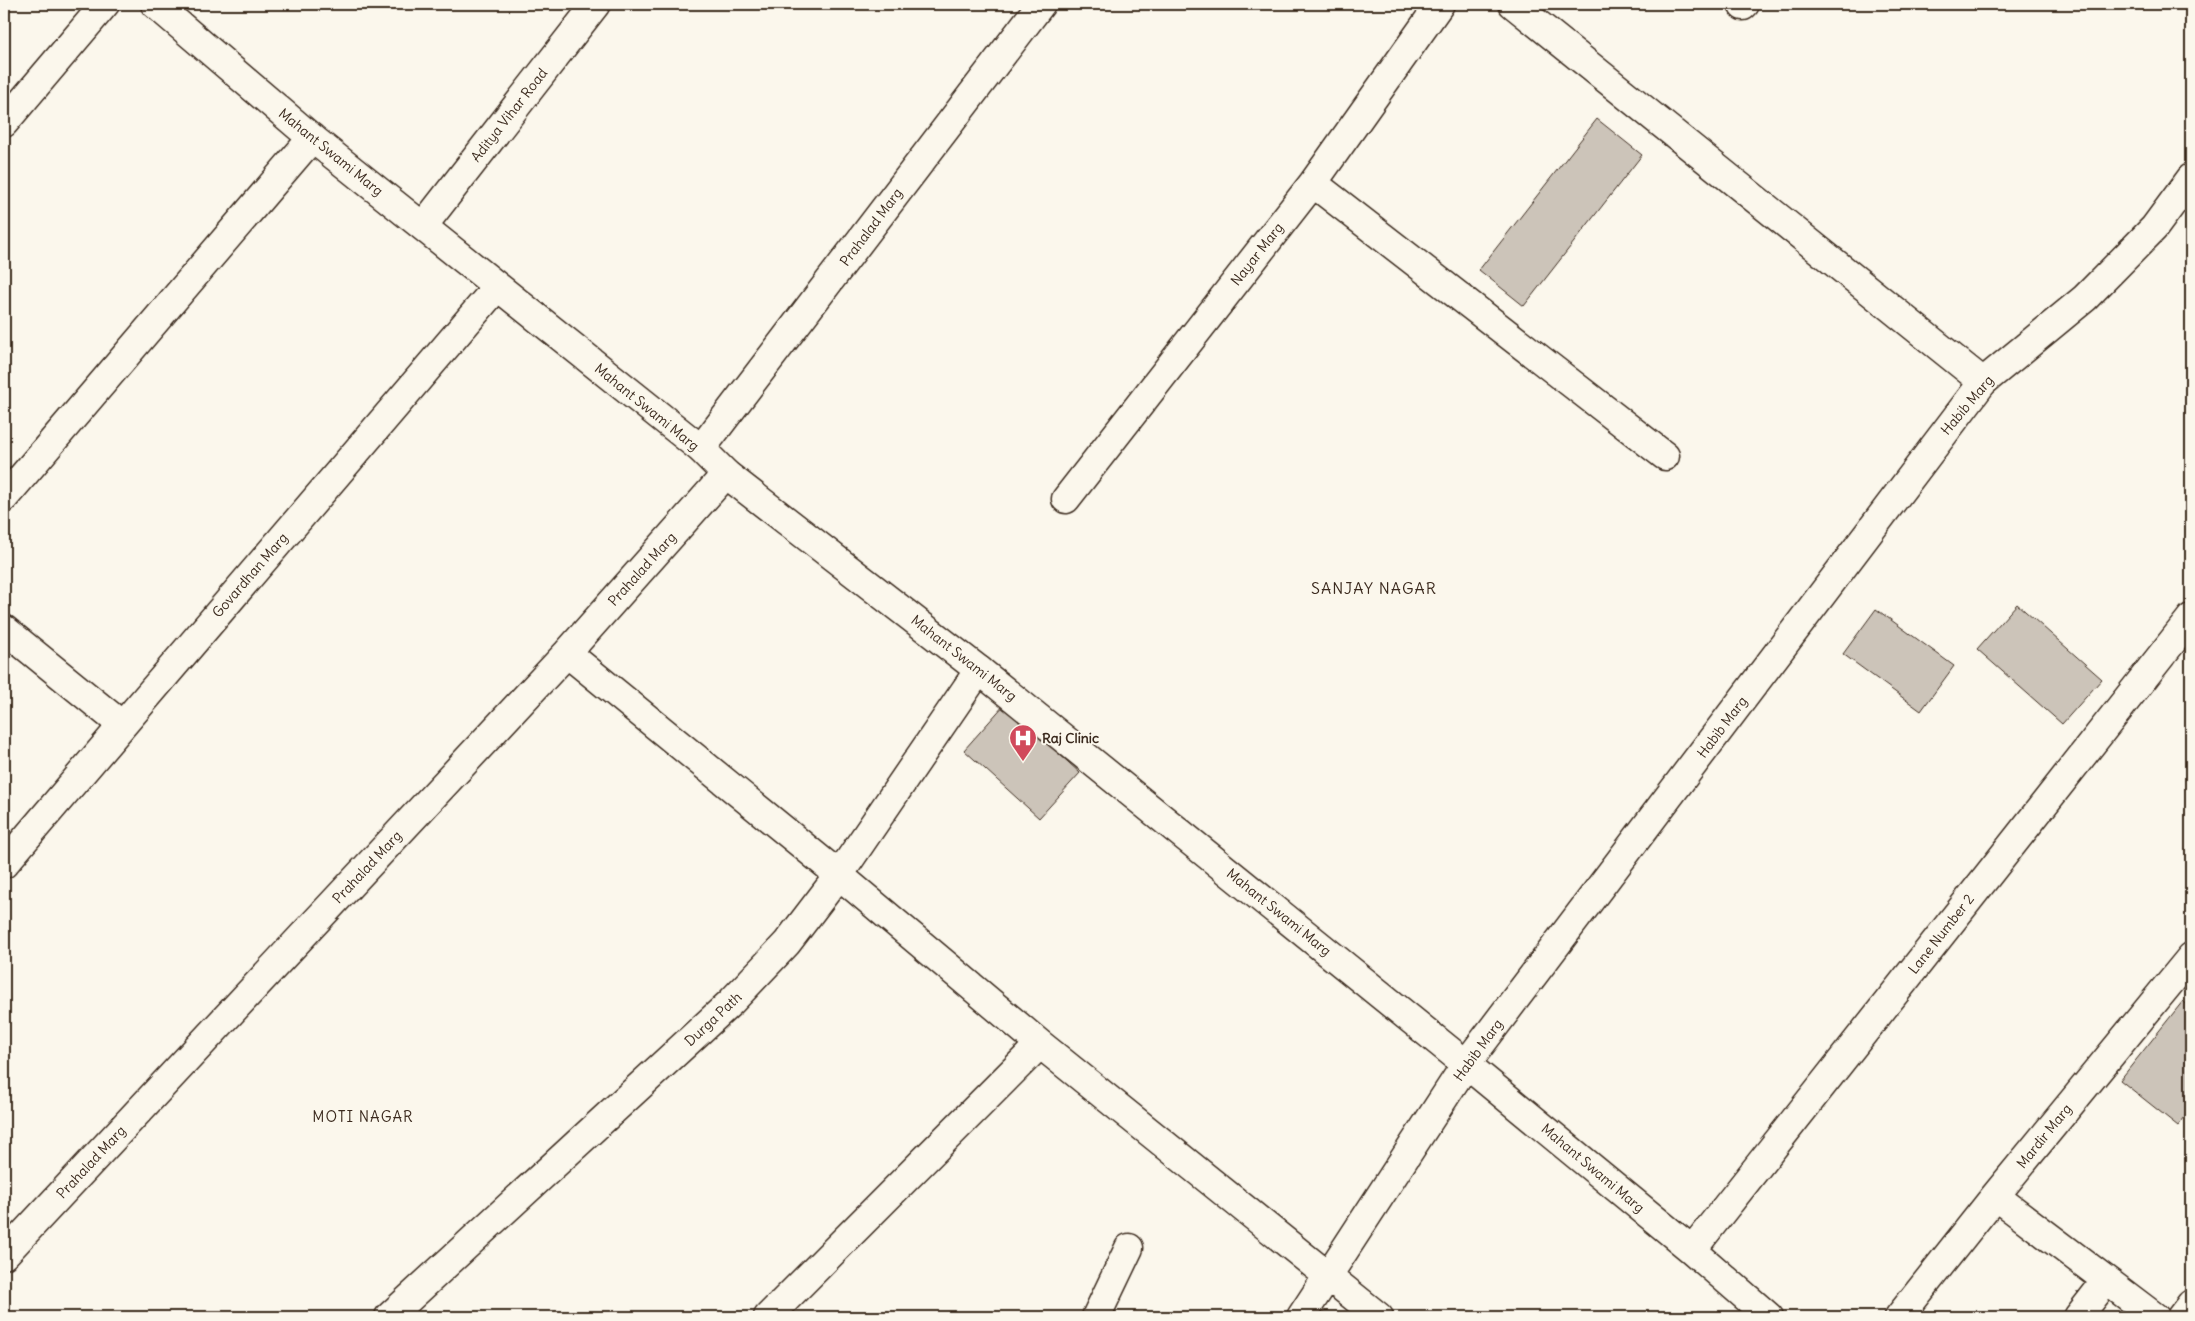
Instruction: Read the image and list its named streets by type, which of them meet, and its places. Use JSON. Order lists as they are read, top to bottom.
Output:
{
  "streets": {
    "street": [
      "Aditya Vihar Road",
      "Mahant Swami Marg",
      "Prahalad Marg",
      "Nayar Marg",
      "Habib Marg",
      "Govardhan Marg",
      "Lane Number 2",
      "Durga Path",
      "Mardir Marg"
    ]
  },
  "crossings": [
    ["Aditya Vihar Road", "Mahant Swami Marg"],
    ["Mahant Swami Marg", "Prahalad Marg"],
    ["Mahant Swami Marg", "Habib Marg"],
    ["Mahant Swami Marg", "Govardhan Marg"],
    ["Mahant Swami Marg", "Lane Number 2"],
    ["Mahant Swami Marg", "Durga Path"]
  ],
  "districts": ["SANJAY NAGAR", "MOTI NAGAR"],
  "places": {
    "hospital": ["Raj Clinic"]
  }
}
